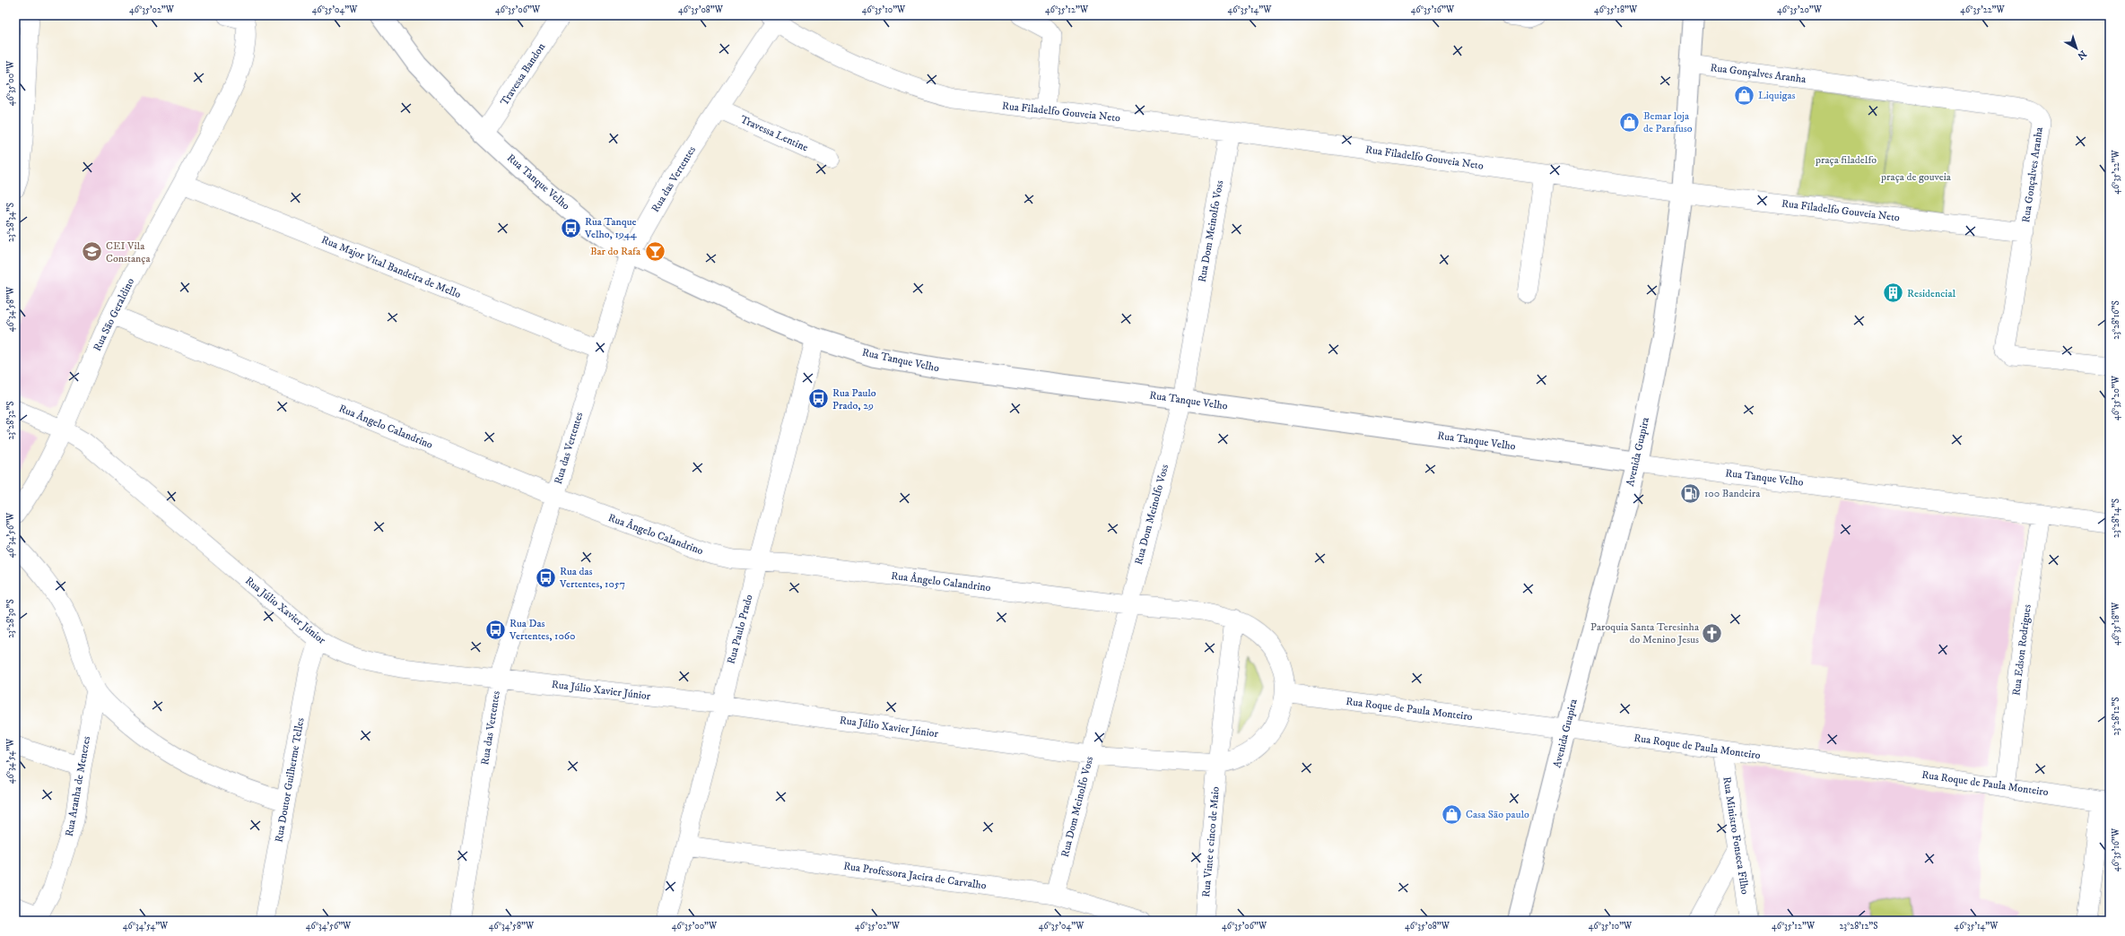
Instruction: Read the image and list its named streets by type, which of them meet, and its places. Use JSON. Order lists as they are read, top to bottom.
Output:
{
  "streets": {
    "street": [
      "Rua Gonçalves Aranha",
      "Travessa Bandon",
      "Rua Filadelfo Gouveia Neto",
      "Travessa Lentine",
      "Rua das Vertentes",
      "Rua Tanque Velho",
      "Rua Dom Meinolfo Voss",
      "Rua Major Vital Bandeira de Mello",
      "Rua São Geraldino",
      "Rua Ângelo Calandrino",
      "Avenida Guapira",
      "Rua Júlio Xavier Júnior",
      "Rua Paulo Prado",
      "Rua Edson Rodrigues",
      "Rua Roque de Paula Monteiro",
      "Rua Doutor Guilherme Telles",
      "Rua Aranha de Menezes",
      "Rua Ministro Fonseca Filho",
      "Rua Vinte e cinco de Maio",
      "Rua Professora Jacira de Carvalho"
    ]
  },
  "crossings": [
    ["Rua Gonçalves Aranha", "Rua Filadelfo Gouveia Neto"],
    ["Rua Gonçalves Aranha", "Avenida Guapira"],
    ["Travessa Bandon", "Rua Tanque Velho"],
    ["Rua Filadelfo Gouveia Neto", "Rua das Vertentes"],
    ["Rua Filadelfo Gouveia Neto", "Rua Dom Meinolfo Voss"],
    ["Rua Filadelfo Gouveia Neto", "Avenida Guapira"],
    ["Travessa Lentine", "Rua das Vertentes"],
    ["Rua das Vertentes", "Rua Tanque Velho"],
    ["Rua das Vertentes", "Rua Major Vital Bandeira de Mello"],
    ["Rua das Vertentes", "Rua Ângelo Calandrino"],
    ["Rua das Vertentes", "Rua Júlio Xavier Júnior"],
    ["Rua Tanque Velho", "Rua Dom Meinolfo Voss"],
    ["Rua Tanque Velho", "Avenida Guapira"],
    ["Rua Tanque Velho", "Rua Paulo Prado"],
    ["Rua Tanque Velho", "Rua Edson Rodrigues"],
    ["Rua Dom Meinolfo Voss", "Rua Ângelo Calandrino"],
    ["Rua Dom Meinolfo Voss", "Rua Júlio Xavier Júnior"],
    ["Rua Dom Meinolfo Voss", "Rua Professora Jacira de Carvalho"],
    ["Rua Major Vital Bandeira de Mello", "Rua São Geraldino"],
    ["Rua São Geraldino", "Rua Ângelo Calandrino"],
    ["Rua São Geraldino", "Rua Júlio Xavier Júnior"],
    ["Rua Ângelo Calandrino", "Rua Júlio Xavier Júnior"],
    ["Rua Ângelo Calandrino", "Rua Paulo Prado"],
    ["Rua Ângelo Calandrino", "Rua Roque de Paula Monteiro"],
    ["Rua Ângelo Calandrino", "Rua Vinte e cinco de Maio"],
    ["Avenida Guapira", "Rua Roque de Paula Monteiro"],
    ["Rua Júlio Xavier Júnior", "Rua Paulo Prado"],
    ["Rua Júlio Xavier Júnior", "Rua Roque de Paula Monteiro"],
    ["Rua Júlio Xavier Júnior", "Rua Doutor Guilherme Telles"],
    ["Rua Júlio Xavier Júnior", "Rua Vinte e cinco de Maio"],
    ["Rua Paulo Prado", "Rua Professora Jacira de Carvalho"],
    ["Rua Edson Rodrigues", "Rua Roque de Paula Monteiro"],
    ["Rua Roque de Paula Monteiro", "Rua Ministro Fonseca Filho"]
  ],
  "parks": ["praça filadelfo", "praça de gouveia"],
  "places": {
    "shop": ["Liquigas", "Bemar loja de Parafuso", "Casa São paulo"],
    "bus stop": [
      "Rua Tanque Velho, 1944",
      "Rua Paulo Prado, 29",
      "Rua das Vertentes, 1057",
      "Rua Das Vertentes, 1060"
    ],
    "bar": ["Bar do Rafa"],
    "school or university": ["CEI Vila Constança"],
    "building": ["Residencial"],
    "fuel station": ["100 Bandeira"],
    "church": ["Paroquia Santa Teresinha do Menino Jesus"]
  },
  "north": "bottom right",
  "coordinates": [
    "46°35'02\"W",
    "46°35'04\"W",
    "46°35'06\"W",
    "46°35'08\"W",
    "46°35'10\"W",
    "46°35'12\"W",
    "46°35'14\"W",
    "46°35'16\"W",
    "46°35'18\"W",
    "46°35'20\"W",
    "46°35'22\"W",
    "46°35'00\"W",
    "23°28'34\"S",
    "46°34'58\"W",
    "23°28'16\"S",
    "23°28'32\"S",
    "23°28'14\"S",
    "46°34'56\"W",
    "23°28'30\"S",
    "23°28'12\"S",
    "46°34'54\"W"
  ]
}
